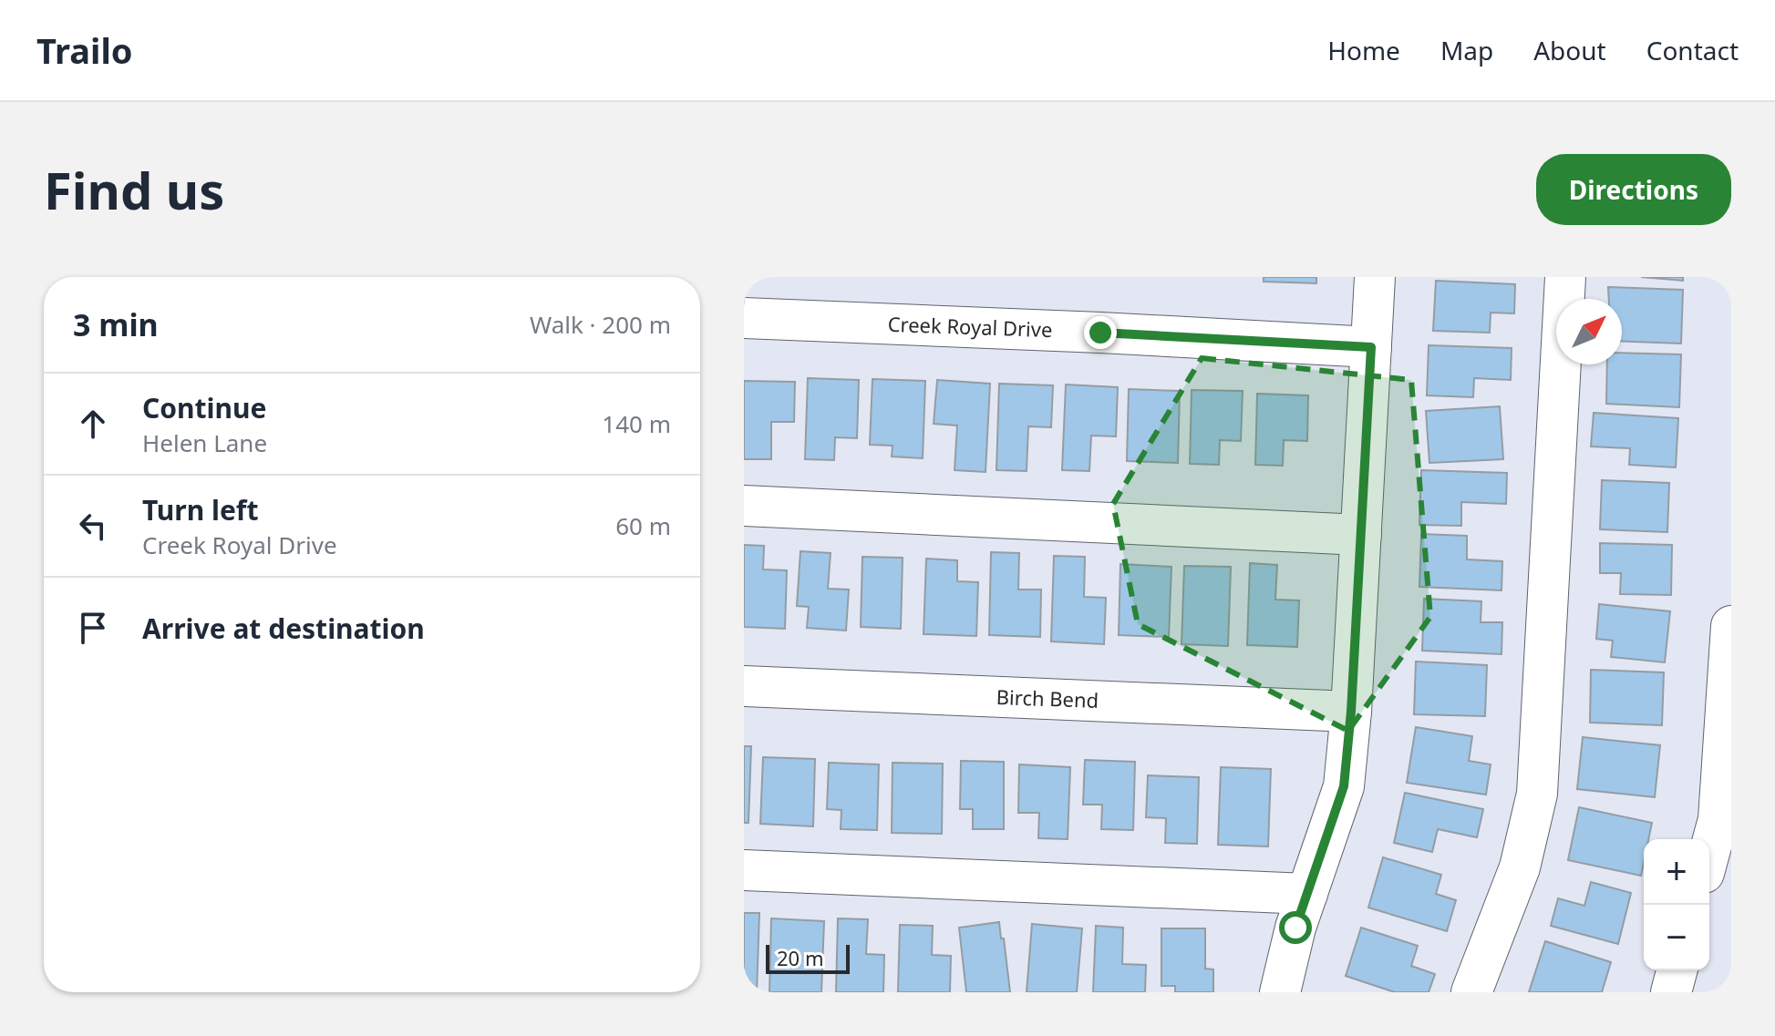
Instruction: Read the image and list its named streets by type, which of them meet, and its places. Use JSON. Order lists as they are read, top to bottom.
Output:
{
  "streets": {
    "street": ["Creek Royal Drive", "Birch Bend"]
  },
  "scale_bar": "20 m",
  "north": "top right",
  "page": {
    "header": "Trailo",
    "nav": [
      "Home",
      "Map",
      "About",
      "Contact"
    ],
    "buttons": "Directions",
    "title": "Find us",
    "heading": ["3 min", "Walk · 200 m"],
    "list": [
      ["Continue", "Helen Lane", "140 m"],
      ["Turn left", "Creek Royal Drive", "60 m"],
      "Arrive at destination"
    ],
    "map_buttons": ["+", "−"],
    "scale": "20 m"
  }
}
